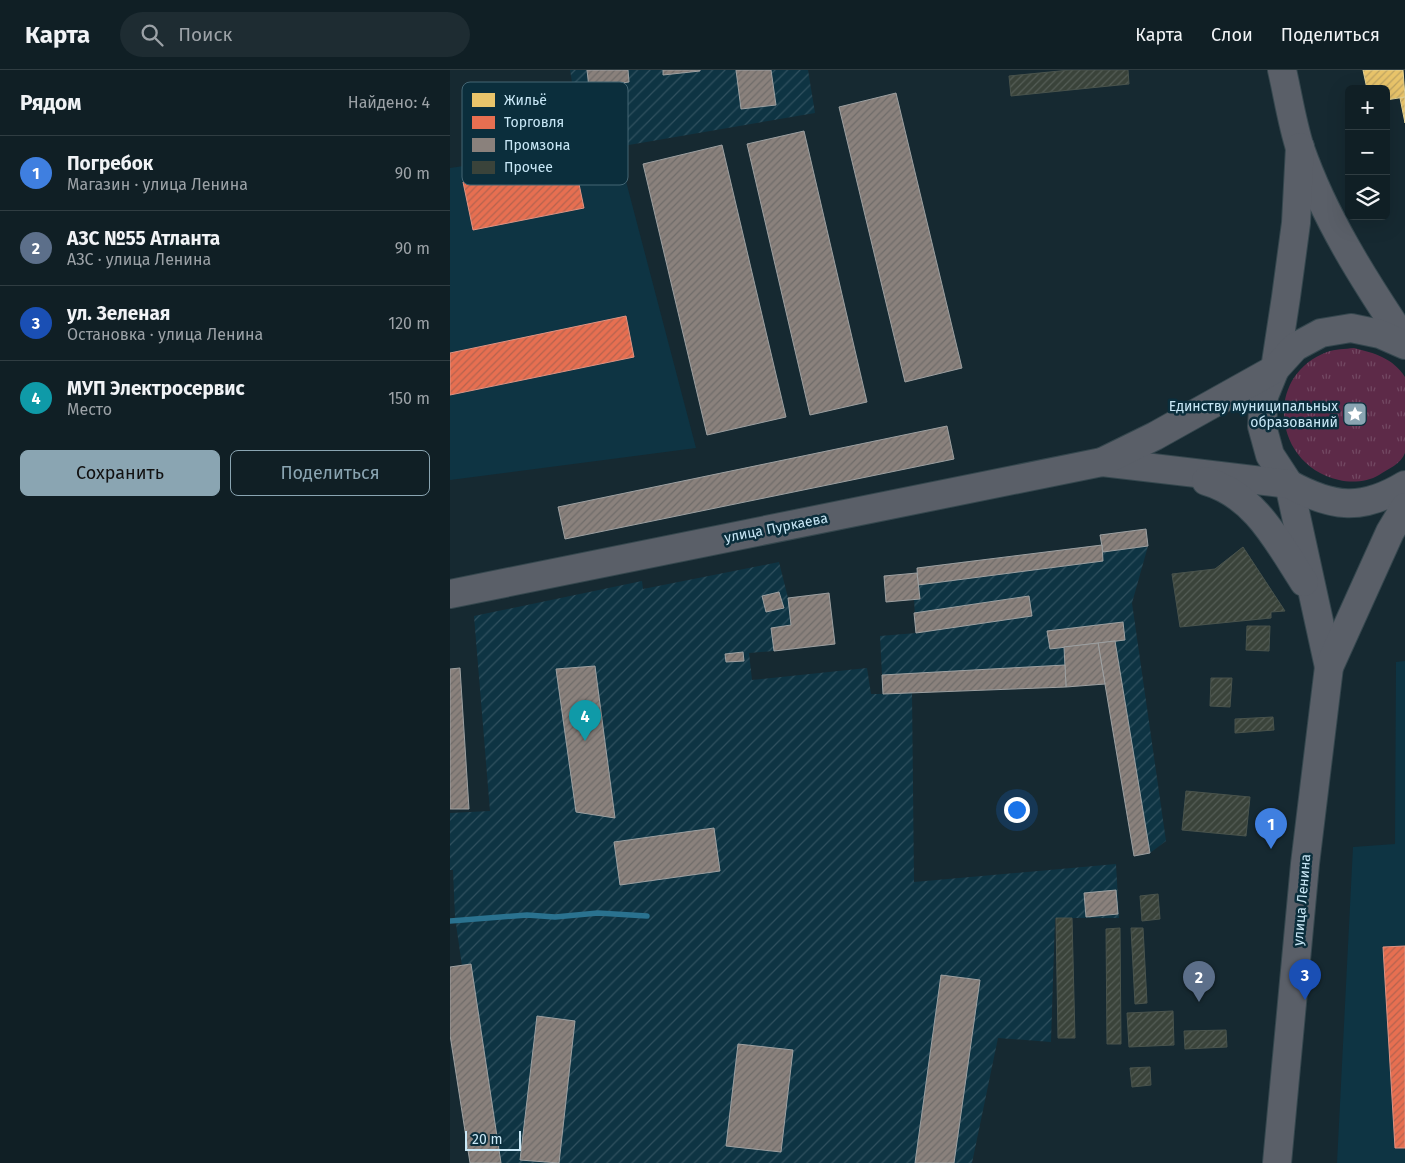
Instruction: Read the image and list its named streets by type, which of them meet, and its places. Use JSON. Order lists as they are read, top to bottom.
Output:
{
  "streets": {
    "main road": ["улица Пуркаева", "улица Ленина"]
  },
  "places": {
    "place": ["Единству муниципальных образований"]
  },
  "legend": [
    "Жильё",
    "Торговля",
    "Промзона",
    "Прочее"
  ],
  "scale_bar": "20 m",
  "page": {
    "header": "Карта",
    "search": "Поиск",
    "nav": ["Карта", "Слои", "Поделиться"],
    "heading": ["Рядом", "Найдено: 4"],
    "map_buttons": ["+", "−"],
    "list": [
      {
        "mark": "1",
        "name": "Погребок",
        "note": "Магазин · улица Ленина",
        "value": "90 m"
      },
      {
        "mark": "2",
        "name": "АЗС №55 Атланта",
        "note": "АЗС · улица Ленина",
        "value": "90 m"
      },
      {
        "mark": "3",
        "name": "ул. Зеленая",
        "note": "Остановка · улица Ленина",
        "value": "120 m"
      },
      {
        "mark": "4",
        "name": "МУП Электросервис",
        "note": "Место",
        "value": "150 m"
      }
    ],
    "buttons": ["Сохранить", "Поделиться"],
    "pins": [
      "4",
      "1",
      "3",
      "2"
    ],
    "scale": "20 m"
  }
}
